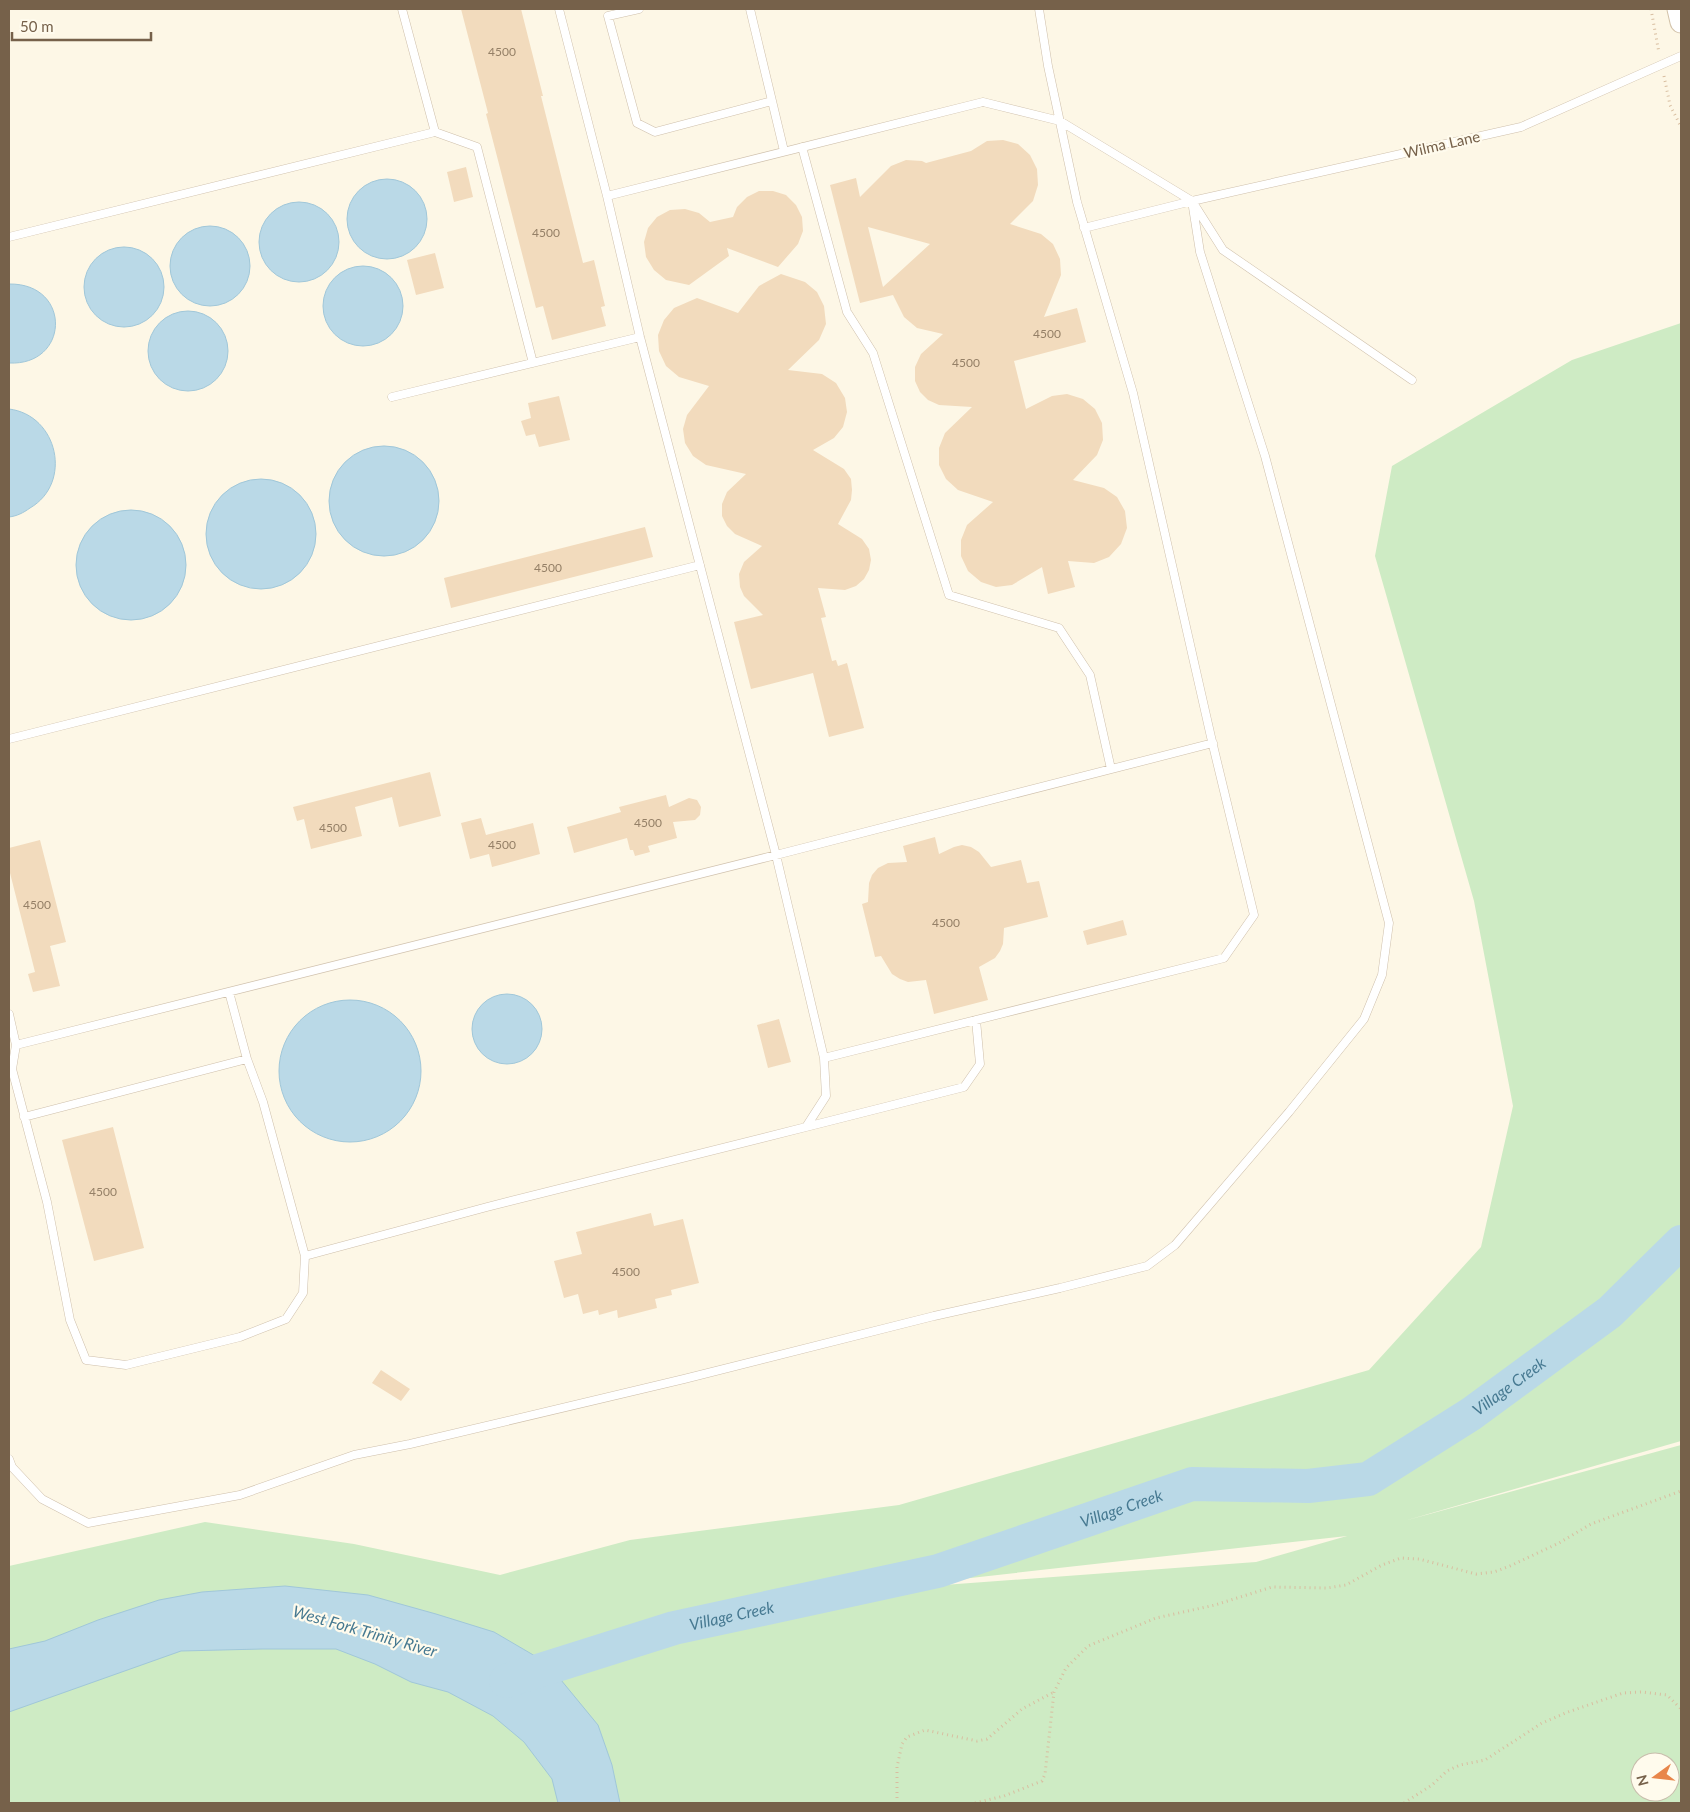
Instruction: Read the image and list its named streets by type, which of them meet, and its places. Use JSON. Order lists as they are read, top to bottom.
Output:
{
  "streets": {
    "lane": ["Wilma Lane"]
  },
  "water": ["Village Creek", "West Fork Trinity River"],
  "house_numbers": [
    "4500",
    "4500",
    "4500",
    "4500",
    "4500",
    "4500",
    "4500",
    "4500",
    "4500",
    "4500",
    "4500",
    "4500"
  ],
  "scale_bar": "50 m",
  "north": "left"
}
